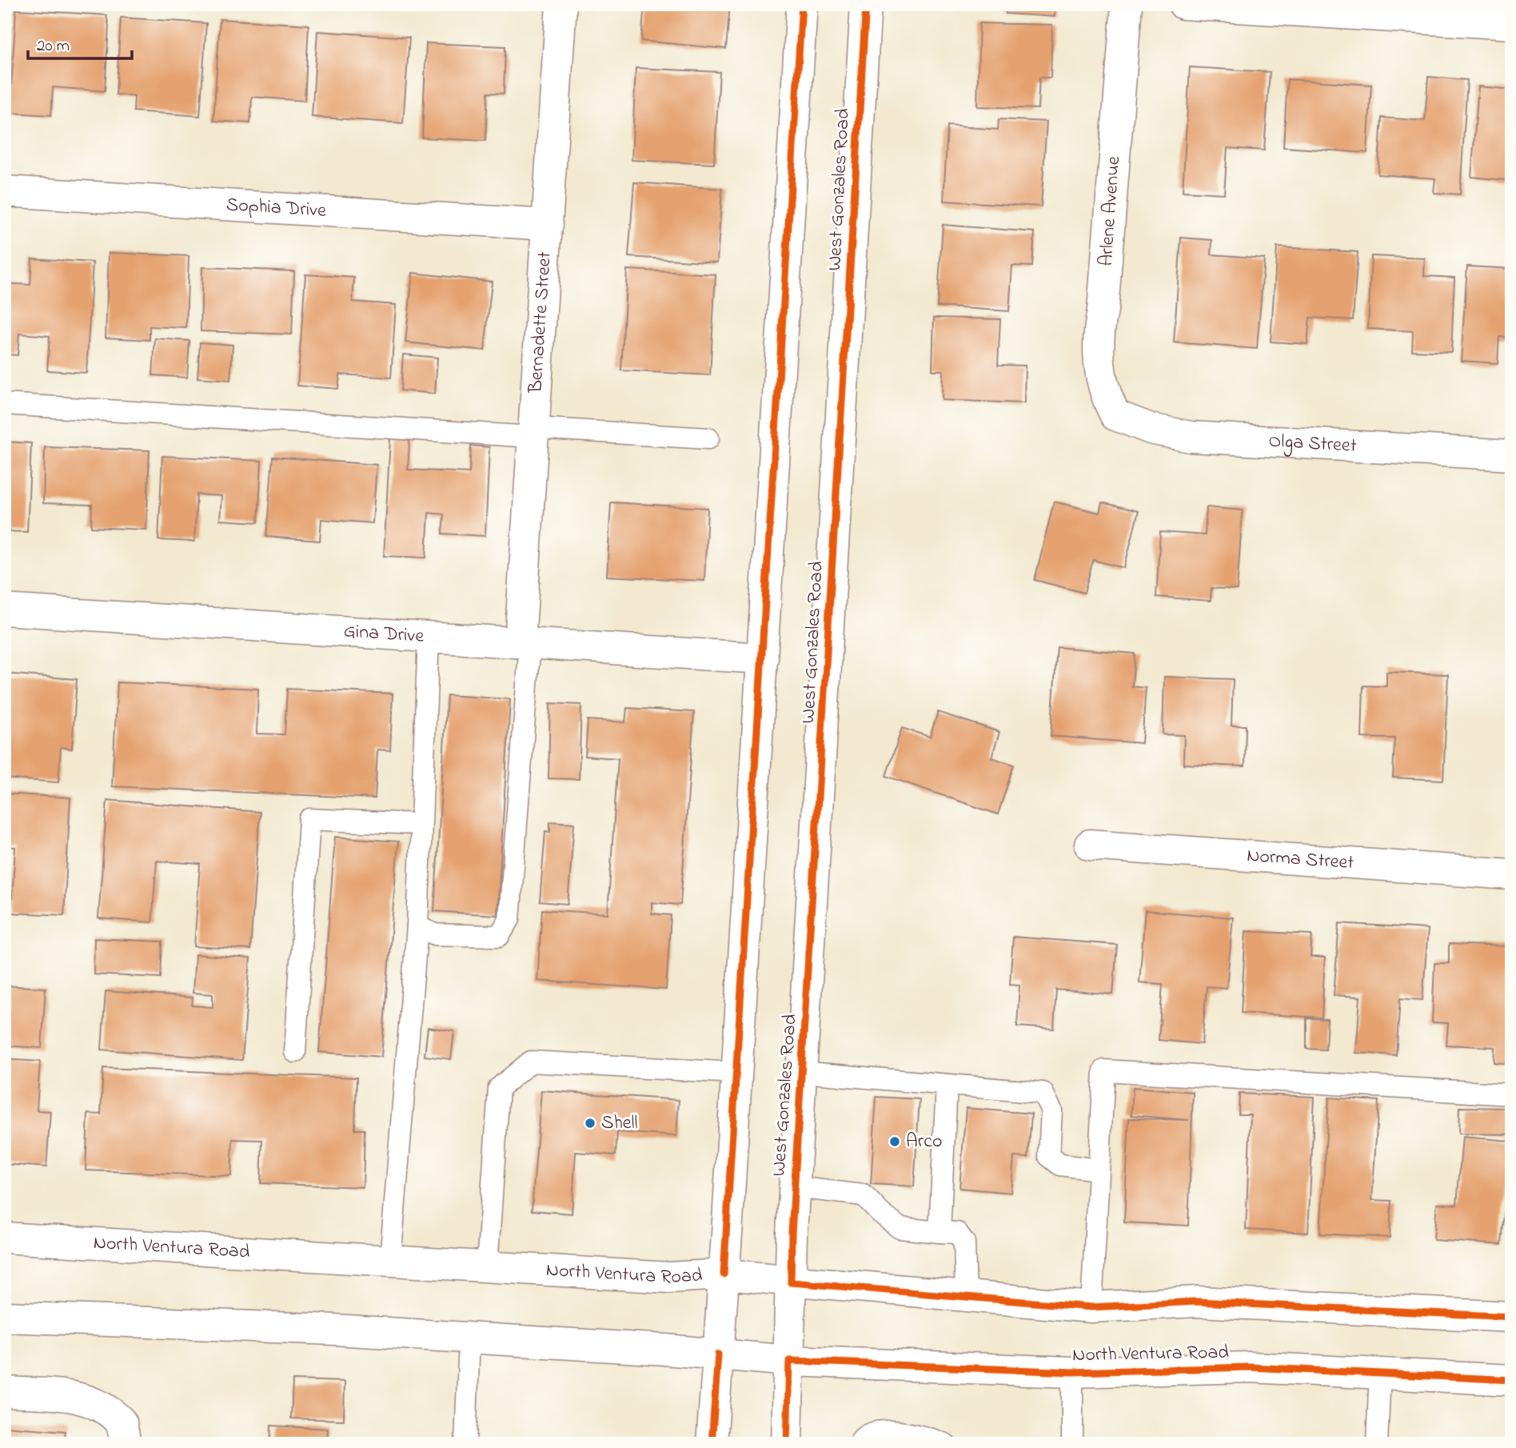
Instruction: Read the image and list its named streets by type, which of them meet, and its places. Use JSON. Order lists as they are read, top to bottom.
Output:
{
  "streets": {
    "main road": [
      "West Gonzales Road",
      "Sophia Drive",
      "Arlene Avenue",
      "Bernadette Street",
      "Olga Street",
      "Gina Drive",
      "Norma Street",
      "North Ventura Road"
    ]
  },
  "crossings": [
    ["West Gonzales Road", "North Ventura Road"],
    ["Sophia Drive", "Bernadette Street"],
    ["Arlene Avenue", "Olga Street"],
    ["Bernadette Street", "Gina Drive"]
  ],
  "places": ["Shell", "Arco"],
  "scale_bar": "20 m"
}
